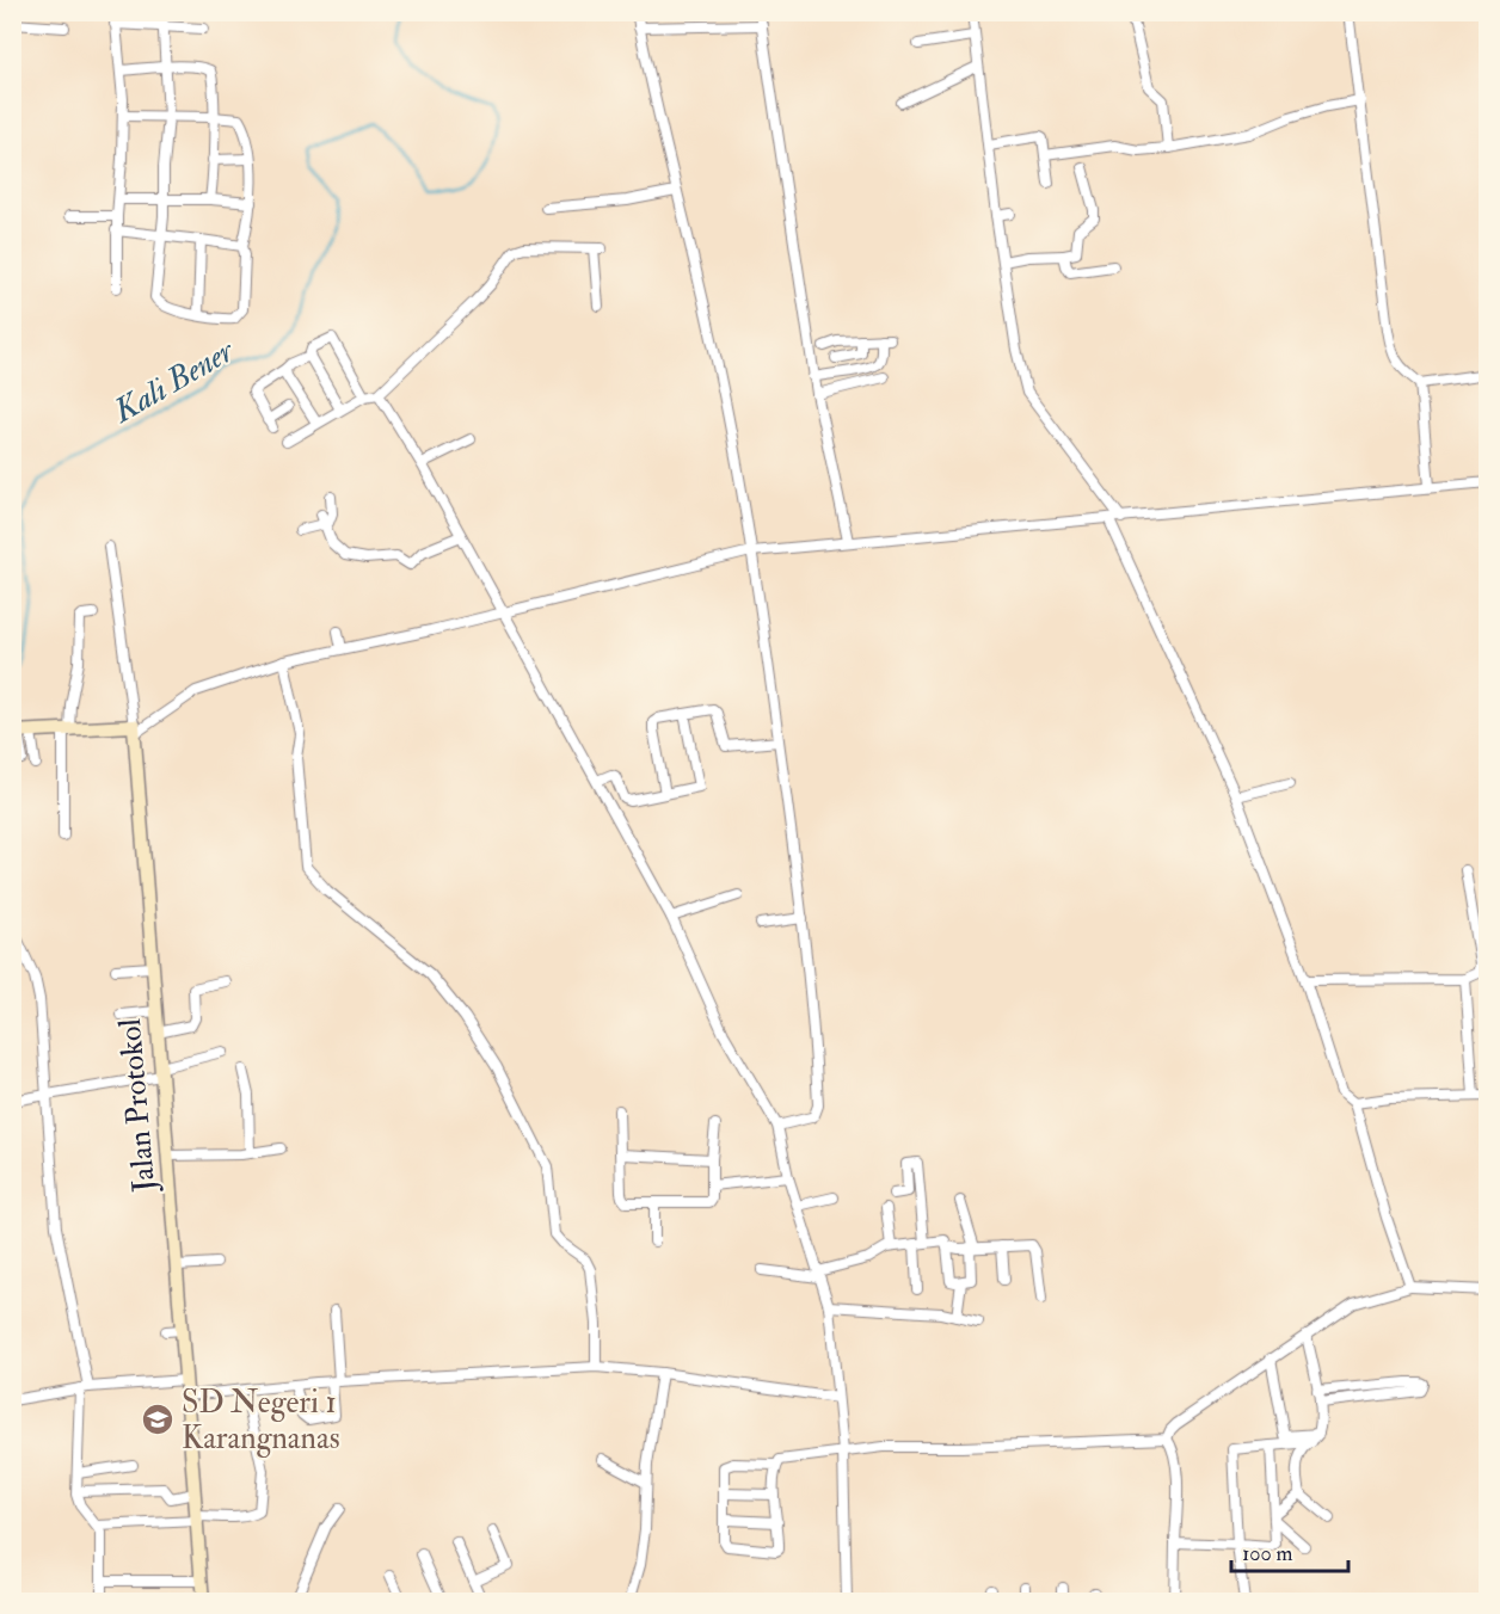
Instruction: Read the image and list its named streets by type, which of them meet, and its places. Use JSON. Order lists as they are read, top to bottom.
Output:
{
  "streets": {
    "street": ["Jalan Protokol"]
  },
  "water": ["Kali Bener"],
  "places": {
    "school or university": ["SD Negeri 1 Karangnanas"]
  },
  "scale_bar": "100 m"
}
